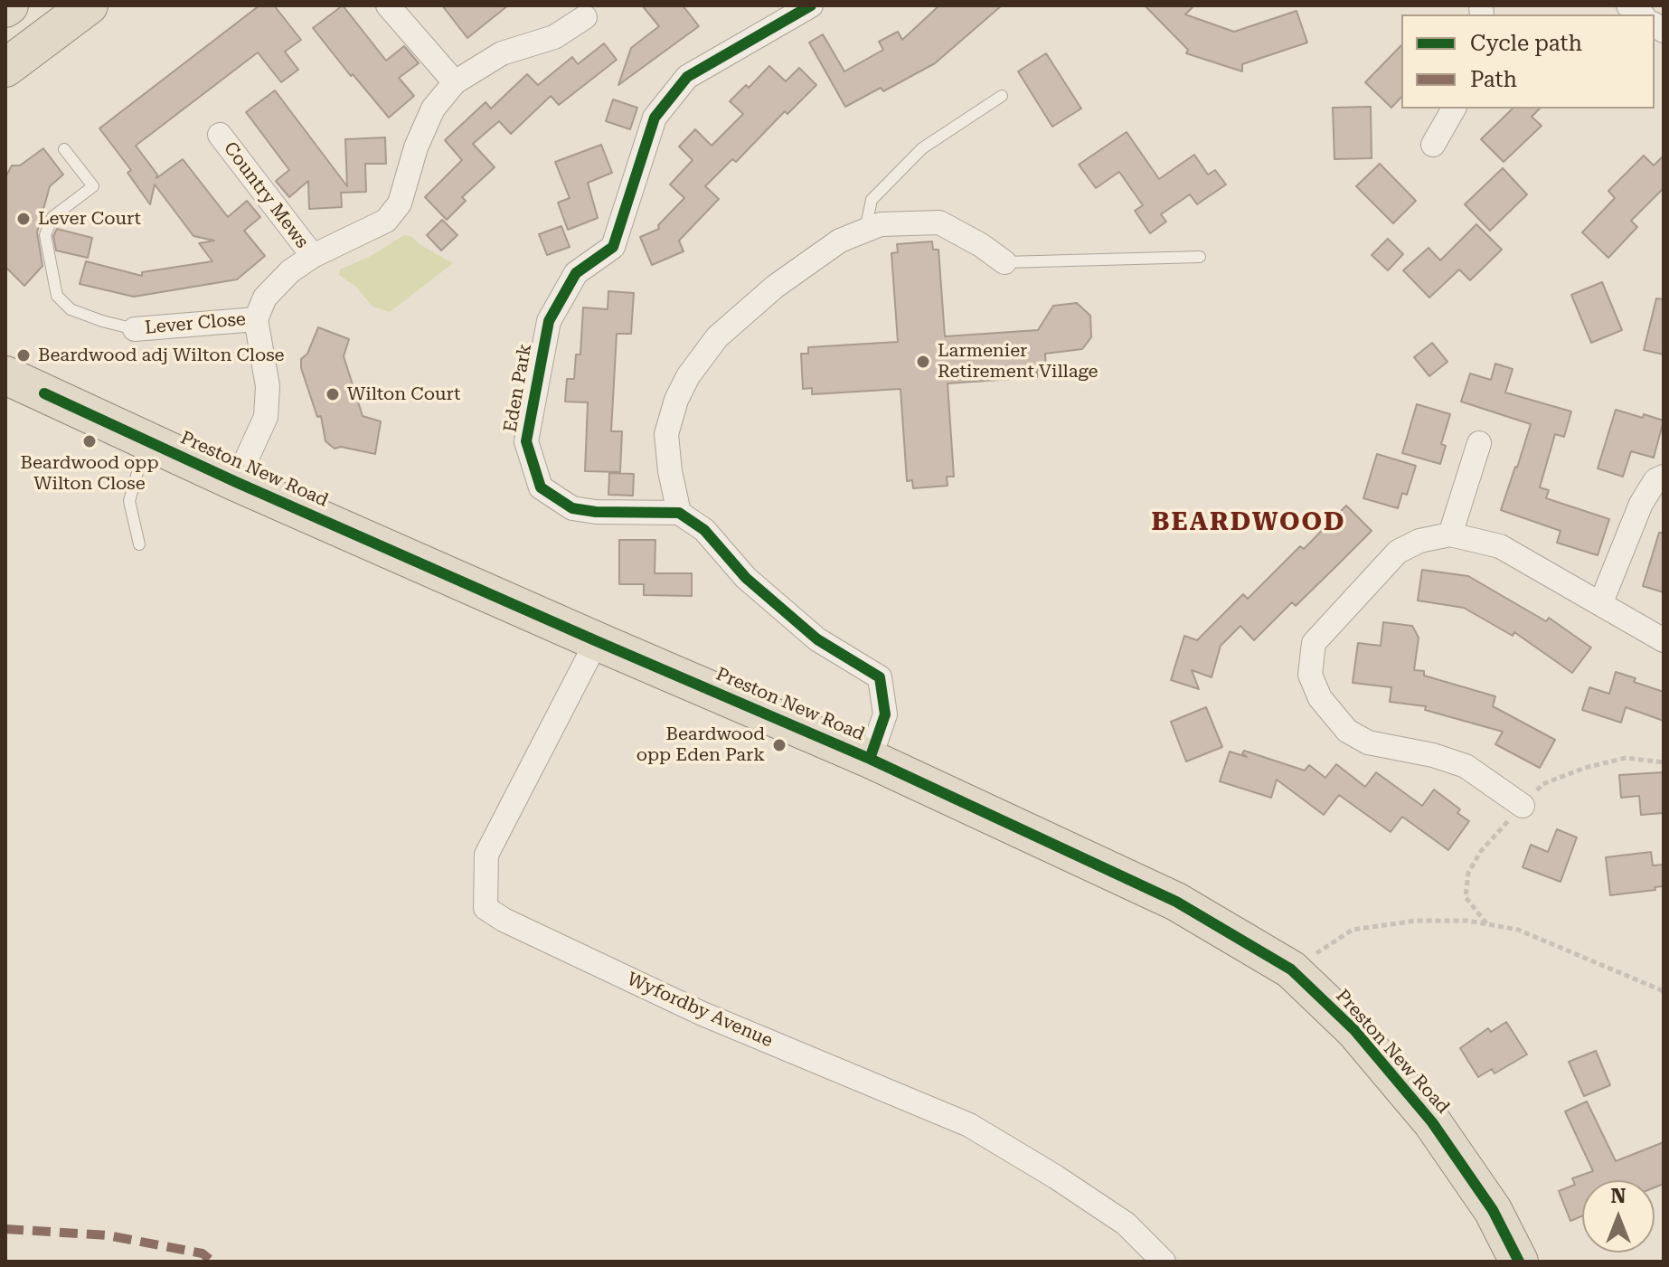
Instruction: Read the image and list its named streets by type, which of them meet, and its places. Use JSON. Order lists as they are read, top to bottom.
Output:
{
  "streets": {
    "highway": ["Preston New Road"],
    "street": [
      "Country Mews",
      "Lever Close",
      "Eden Park",
      "Wyfordby Avenue"
    ]
  },
  "crossings": [
    ["Preston New Road", "Wyfordby Avenue"]
  ],
  "districts": ["BEARDWOOD"],
  "places": [
    "Lever Court",
    "Beardwood adj Wilton Close",
    "Larmenier Retirement Village",
    "Wilton Court",
    "Beardwood opp Wilton Close",
    "Beardwood opp Eden Park"
  ],
  "legend": ["Cycle path", "Path"],
  "north": "top"
}
